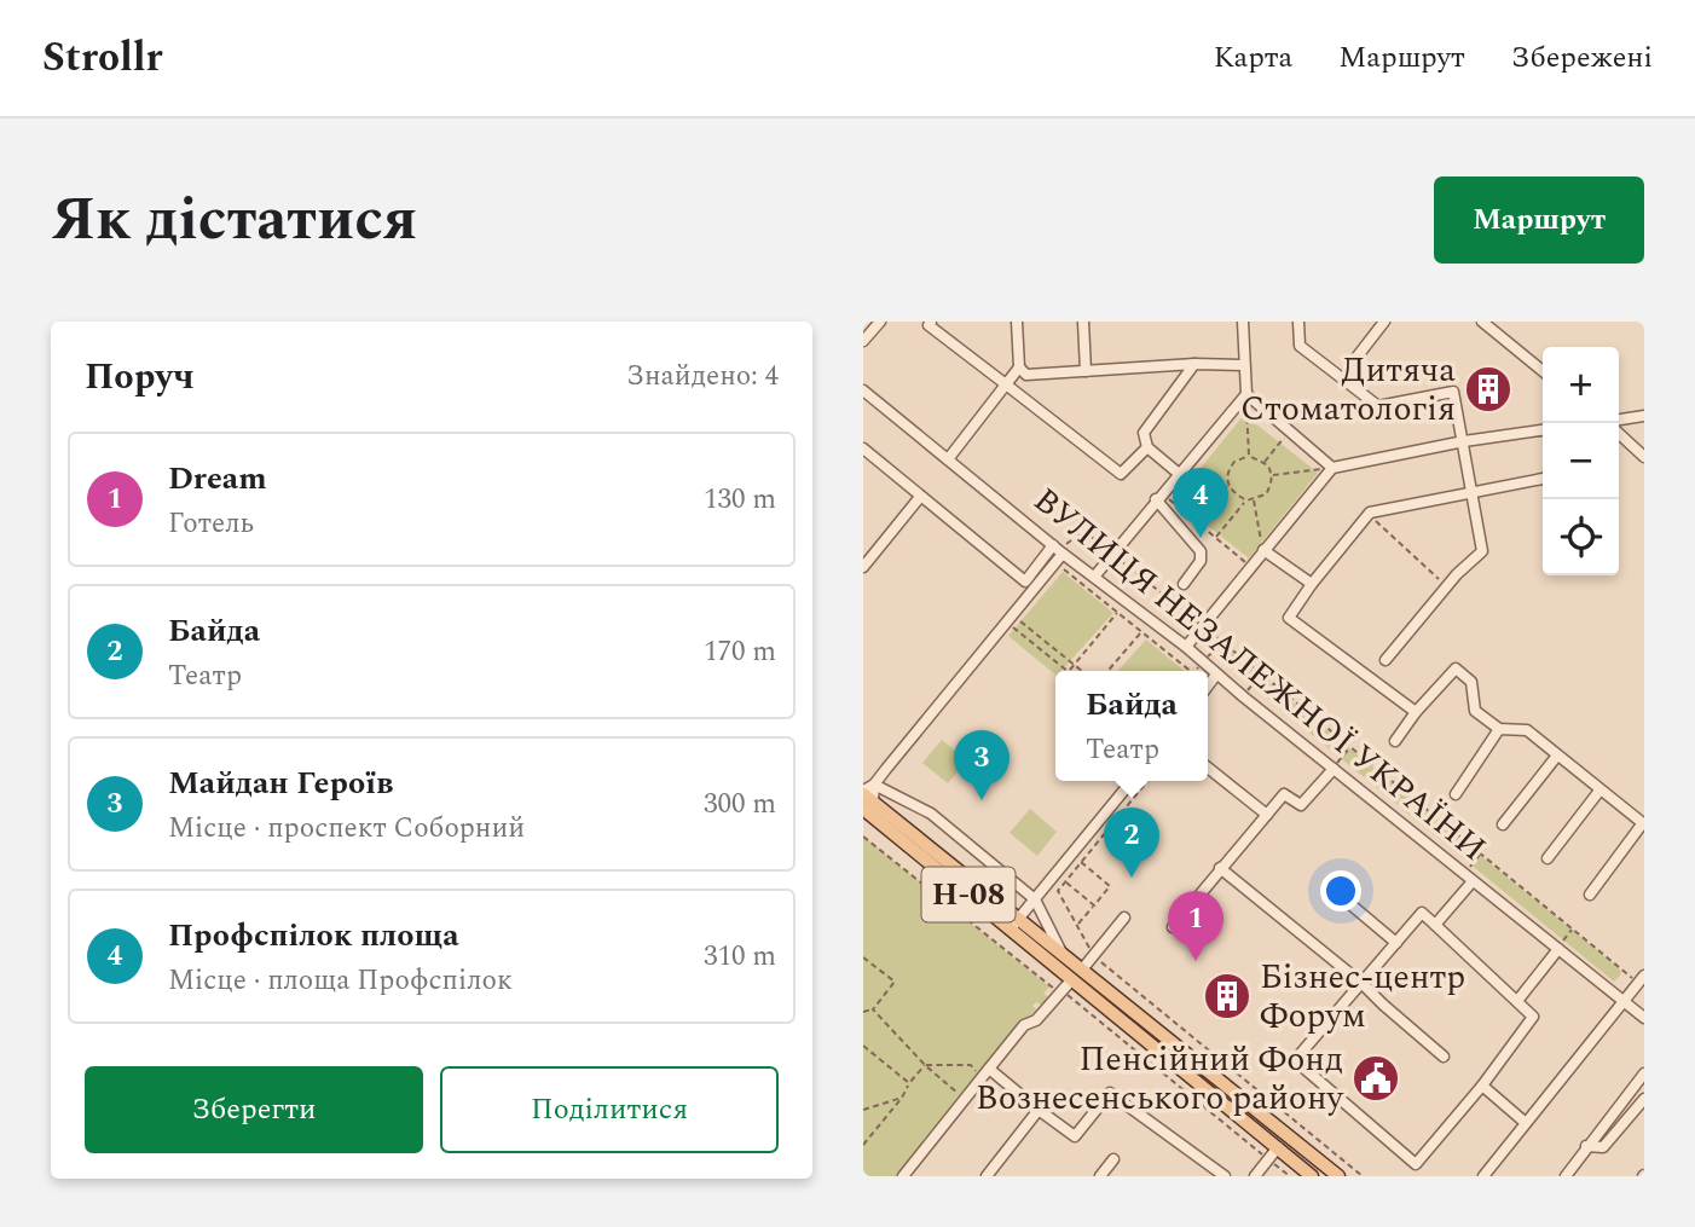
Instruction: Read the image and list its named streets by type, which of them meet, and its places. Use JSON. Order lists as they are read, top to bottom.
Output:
{
  "streets": {
    "main road": ["Н-08"],
    "street": ["ВУЛИЦЯ НЕЗАЛЕЖНОЇ УКРАЇНИ"]
  },
  "places": {
    "building": ["Дитяча Стоматологія", "Бізнес-центр Форум"],
    "public building": ["Пенсійний Фонд Вознесенського району"]
  },
  "page": {
    "header": "Strollr",
    "nav": ["Карта", "Маршрут", "Збережені"],
    "title": "Як дістатися",
    "buttons": [
      "Маршрут",
      ["Зберегти", "Поділитися"]
    ],
    "heading": ["Поруч", "Знайдено: 4"],
    "map_buttons": ["+", "−"],
    "list": [
      {
        "mark": "1",
        "name": "Dream",
        "note": "Готель",
        "value": "130 m"
      },
      {
        "mark": "2",
        "name": "Байда",
        "note": "Театр",
        "value": "170 m"
      },
      {
        "mark": "3",
        "name": "Майдан Героїв",
        "note": "Місце · проспект Соборний",
        "value": "300 m"
      },
      {
        "mark": "4",
        "name": "Профспілок площа",
        "note": "Місце · площа Профспілок",
        "value": "310 m"
      }
    ],
    "pins": [
      "4",
      "3",
      "2",
      "1"
    ],
    "popup": ["Байда", "Театр"]
  }
}
